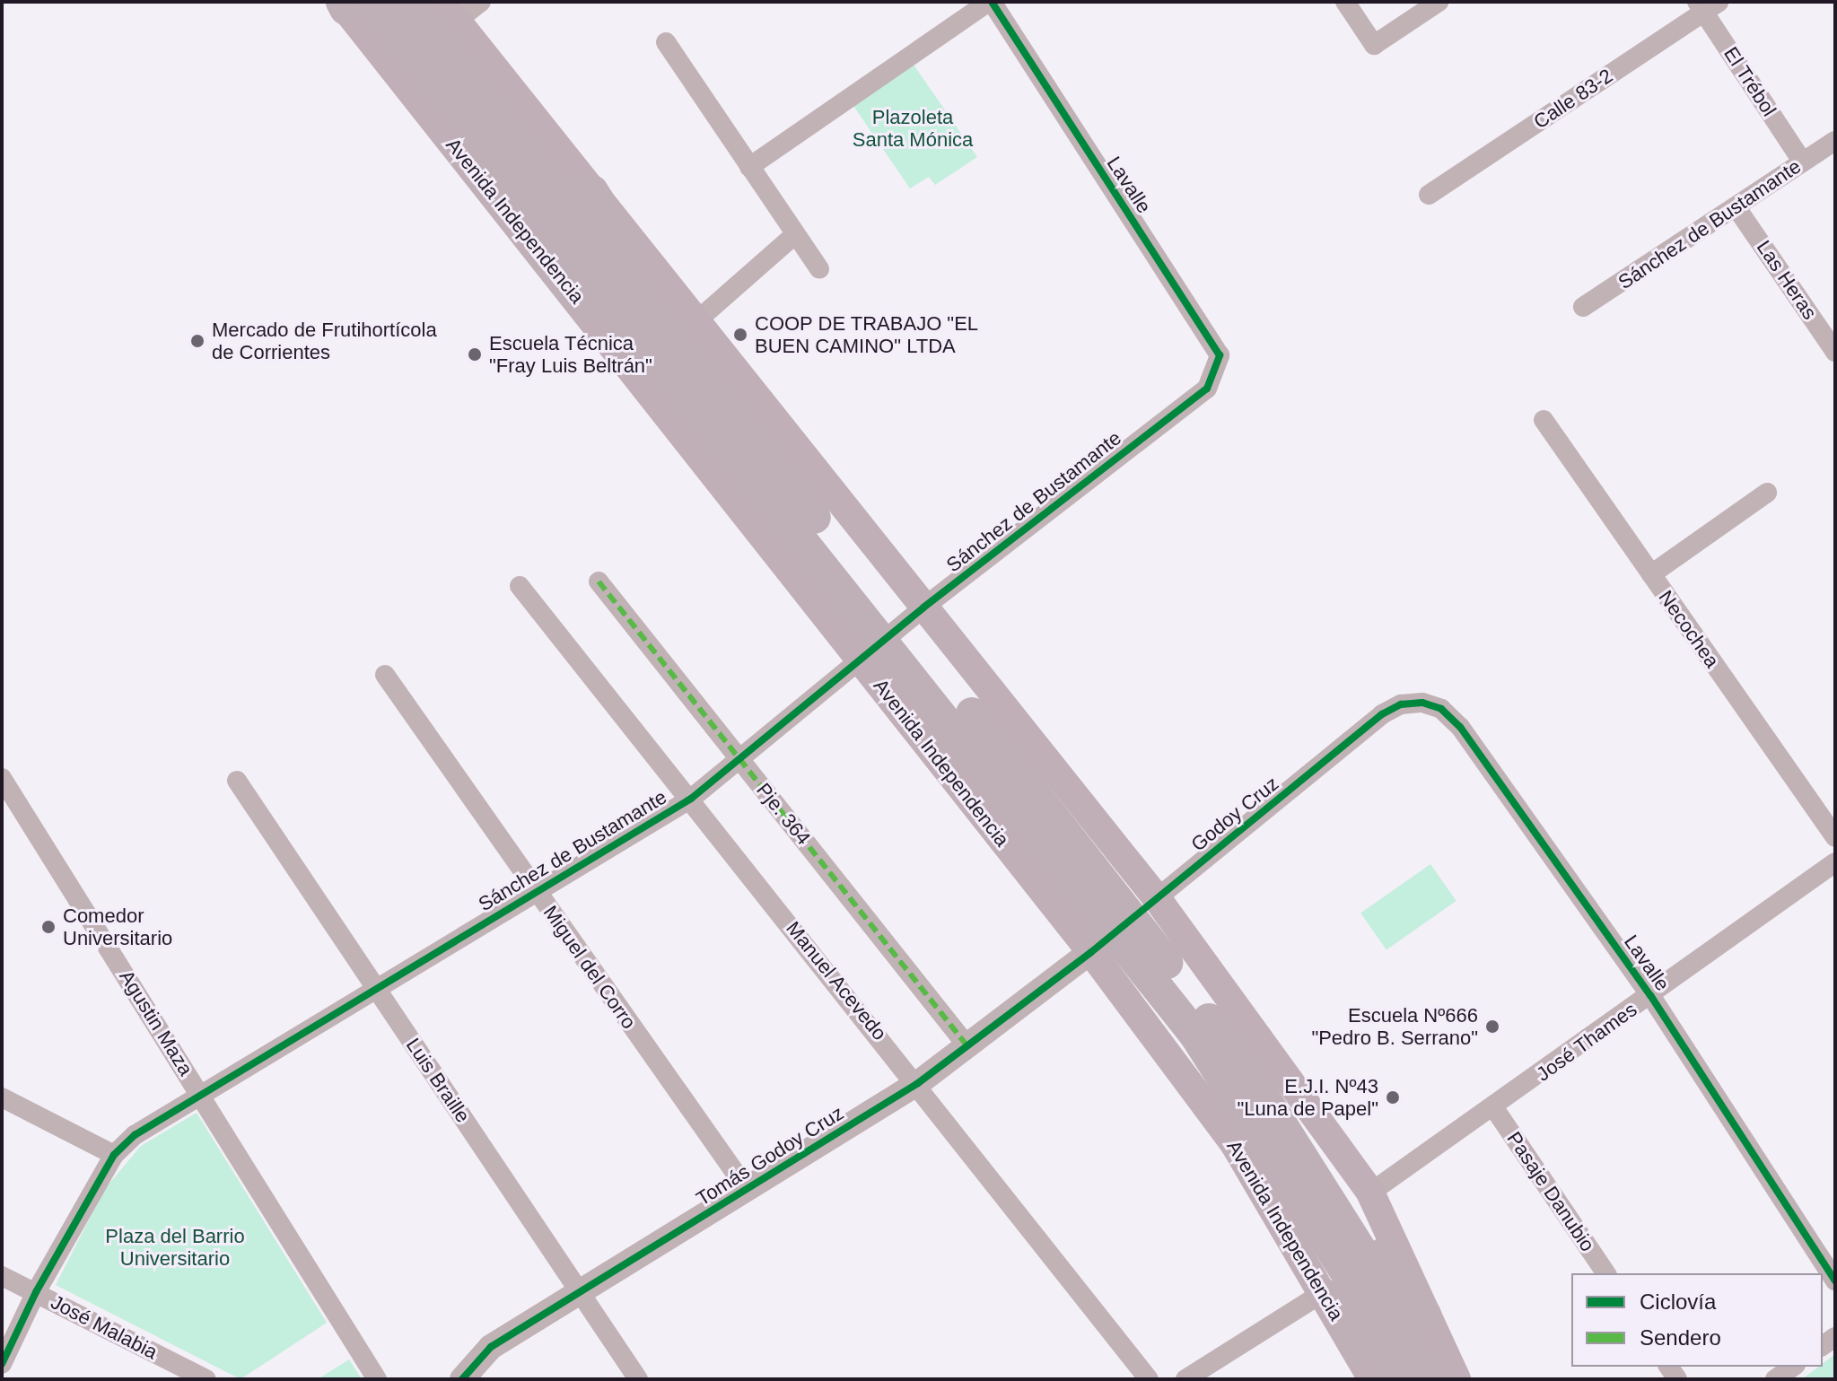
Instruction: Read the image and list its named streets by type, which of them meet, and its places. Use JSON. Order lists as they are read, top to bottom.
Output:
{
  "streets": {
    "highway": ["Avenida Independencia"],
    "street": [
      "El Trébol",
      "Calle 83-2",
      "Lavalle",
      "Sánchez de Bustamante",
      "Las Heras",
      "Necochea",
      "Pje. 364",
      "Godoy Cruz",
      "Miguel del Corro",
      "Manuel Acevedo",
      "Agustin Maza",
      "José Thames",
      "Luis Braille",
      "Tomás Godoy Cruz",
      "Pasaje Danubio",
      "José Malabia"
    ]
  },
  "crossings": [
    ["El Trébol", "Calle 83-2"],
    ["El Trébol", "Sánchez de Bustamante"],
    ["Lavalle", "Sánchez de Bustamante"],
    ["Lavalle", "Godoy Cruz"],
    ["Lavalle", "José Thames"],
    ["Avenida Independencia", "Sánchez de Bustamante"],
    ["Avenida Independencia", "Godoy Cruz"],
    ["Avenida Independencia", "José Thames"],
    ["Avenida Independencia", "Tomás Godoy Cruz"],
    ["Sánchez de Bustamante", "Las Heras"],
    ["Sánchez de Bustamante", "Pje. 364"],
    ["Sánchez de Bustamante", "Miguel del Corro"],
    ["Sánchez de Bustamante", "Manuel Acevedo"],
    ["Sánchez de Bustamante", "Agustin Maza"],
    ["Sánchez de Bustamante", "Luis Braille"],
    ["Sánchez de Bustamante", "José Malabia"],
    ["Pje. 364", "Tomás Godoy Cruz"],
    ["Godoy Cruz", "Tomás Godoy Cruz"],
    ["Miguel del Corro", "Tomás Godoy Cruz"],
    ["Manuel Acevedo", "Tomás Godoy Cruz"],
    ["José Thames", "Pasaje Danubio"],
    ["Luis Braille", "Tomás Godoy Cruz"]
  ],
  "parks": ["Plazoleta Santa Mónica", "Plaza del Barrio Universitario"],
  "places": [
    "COOP DE TRABAJO \"EL BUEN CAMINO\" LTDA",
    "Mercado de Frutihortícola de Corrientes",
    "Escuela Técnica \"Fray Luis Beltrán\"",
    "Comedor Universitario",
    "Escuela Nº666 \"Pedro B. Serrano\"",
    "E.J.I. Nº43 \"Luna de Papel\""
  ],
  "legend": ["Ciclovía", "Sendero"]
}
